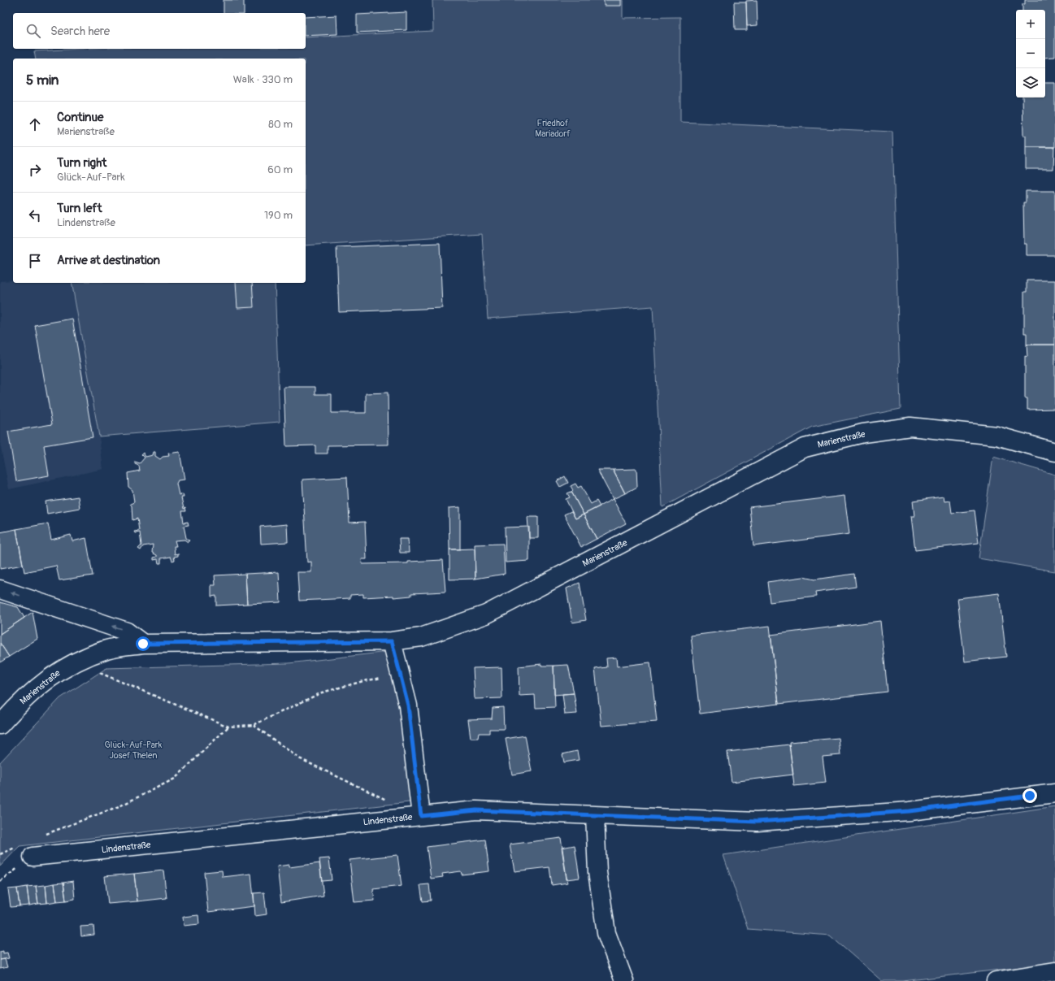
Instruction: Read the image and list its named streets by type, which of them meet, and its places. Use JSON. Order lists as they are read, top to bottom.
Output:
{
  "streets": {
    "street": ["Marienstraße", "Lindenstraße"]
  },
  "parks": ["Friedhof Mariadorf", "Glück-Auf-Park Josef Thelen"],
  "page": {
    "map_buttons": ["+", "−"],
    "search": "Search here",
    "heading": ["5 min", "Walk · 330 m"],
    "list": [
      ["Continue", "Marienstraße", "80 m"],
      ["Turn right", "Glück-Auf-Park", "60 m"],
      ["Turn left", "Lindenstraße", "190 m"],
      "Arrive at destination"
    ]
  }
}
